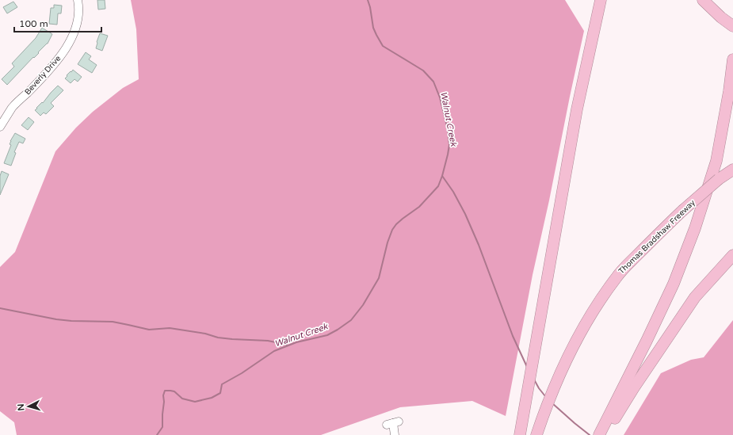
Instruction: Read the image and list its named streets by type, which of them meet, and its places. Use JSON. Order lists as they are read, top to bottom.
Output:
{
  "streets": {
    "highway": ["Thomas Bradshaw Freeway"],
    "street": ["Beverly Drive"]
  },
  "water": ["Walnut Creek"],
  "scale_bar": "100 m",
  "north": "left"
}
